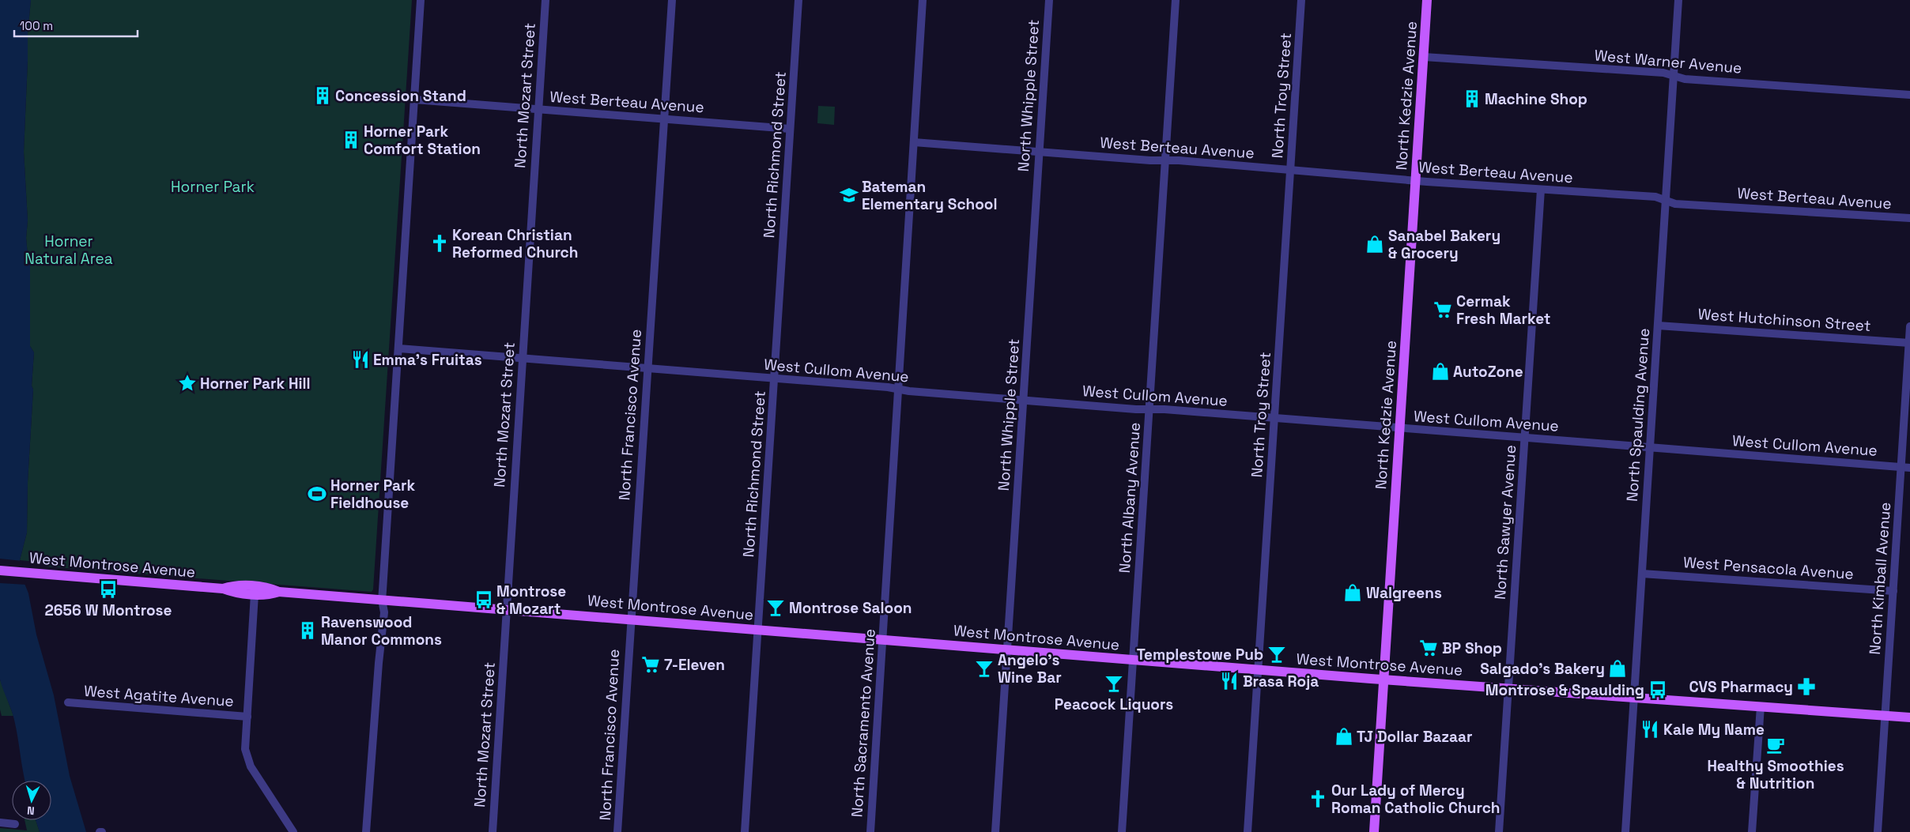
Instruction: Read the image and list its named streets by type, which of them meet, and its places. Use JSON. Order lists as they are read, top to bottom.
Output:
{
  "streets": {
    "main road": ["North Kedzie Avenue", "West Montrose Avenue"],
    "street": [
      "West Warner Avenue",
      "North Mozart Street",
      "North Whipple Street",
      "North Troy Street",
      "West Berteau Avenue",
      "North Richmond Street",
      "West Hutchinson Street",
      "West Cullom Avenue",
      "North Francisco Avenue",
      "North Spaulding Avenue",
      "North Albany Avenue",
      "North Sawyer Avenue",
      "West Pensacola Avenue",
      "North Kimball Avenue",
      "West Agatite Avenue",
      "North Sacramento Avenue"
    ]
  },
  "crossings": [
    ["West Warner Avenue", "North Kedzie Avenue"],
    ["West Warner Avenue", "North Spaulding Avenue"],
    ["North Mozart Street", "West Berteau Avenue"],
    ["North Mozart Street", "West Cullom Avenue"],
    ["North Mozart Street", "West Montrose Avenue"],
    ["North Whipple Street", "West Berteau Avenue"],
    ["North Whipple Street", "West Cullom Avenue"],
    ["North Whipple Street", "West Montrose Avenue"],
    ["North Troy Street", "West Berteau Avenue"],
    ["North Troy Street", "West Cullom Avenue"],
    ["North Troy Street", "West Montrose Avenue"],
    ["North Kedzie Avenue", "West Berteau Avenue"],
    ["North Kedzie Avenue", "West Cullom Avenue"],
    ["North Kedzie Avenue", "West Montrose Avenue"],
    ["West Berteau Avenue", "North Richmond Street"],
    ["West Berteau Avenue", "North Francisco Avenue"],
    ["West Berteau Avenue", "North Spaulding Avenue"],
    ["West Berteau Avenue", "North Albany Avenue"],
    ["West Berteau Avenue", "North Sawyer Avenue"],
    ["West Berteau Avenue", "North Sacramento Avenue"],
    ["North Richmond Street", "West Cullom Avenue"],
    ["North Richmond Street", "West Montrose Avenue"],
    ["West Hutchinson Street", "North Spaulding Avenue"],
    ["West Hutchinson Street", "North Kimball Avenue"],
    ["West Cullom Avenue", "North Francisco Avenue"],
    ["West Cullom Avenue", "North Spaulding Avenue"],
    ["West Cullom Avenue", "North Albany Avenue"],
    ["West Cullom Avenue", "North Sawyer Avenue"],
    ["West Cullom Avenue", "North Kimball Avenue"],
    ["West Cullom Avenue", "North Sacramento Avenue"],
    ["North Francisco Avenue", "West Montrose Avenue"],
    ["North Spaulding Avenue", "West Montrose Avenue"],
    ["North Spaulding Avenue", "West Pensacola Avenue"],
    ["North Albany Avenue", "West Montrose Avenue"],
    ["North Sawyer Avenue", "West Montrose Avenue"],
    ["West Montrose Avenue", "North Kimball Avenue"],
    ["West Montrose Avenue", "North Sacramento Avenue"],
    ["West Pensacola Avenue", "North Kimball Avenue"]
  ],
  "parks": ["Horner Park", "Horner Natural Area"],
  "places": {
    "building": [
      "Concession Stand",
      "Machine Shop",
      "Horner Park Comfort Station",
      "Ravenswood Manor Commons"
    ],
    "school or university": ["Bateman Elementary School"],
    "church": ["Korean Christian Reformed Church", "Our Lady of Mercy Roman Catholic Church"],
    "shop": [
      "Sanabel Bakery & Grocery",
      "AutoZone",
      "Walgreens",
      "Salgado’s Bakery",
      "TJ Dollar Bazaar"
    ],
    "supermarket": ["Cermak Fresh Market", "BP Shop", "7-Eleven"],
    "restaurant": ["Emma's Fruitas", "Brasa Roja", "Kale My Name"],
    "place": ["Horner Park Hill"],
    "sports": ["Horner Park Fieldhouse"],
    "bus stop": ["2656 W Montrose", "Montrose & Mozart", "Montrose & Spaulding"],
    "bar": [
      "Montrose Saloon",
      "Templestowe Pub",
      "Angelo’s Wine Bar",
      "Peacock Liquors"
    ],
    "pharmacy": ["CVS Pharmacy"],
    "cafe": ["Healthy Smoothies & Nutrition"]
  },
  "scale_bar": "100 m",
  "north": "bottom"
}
